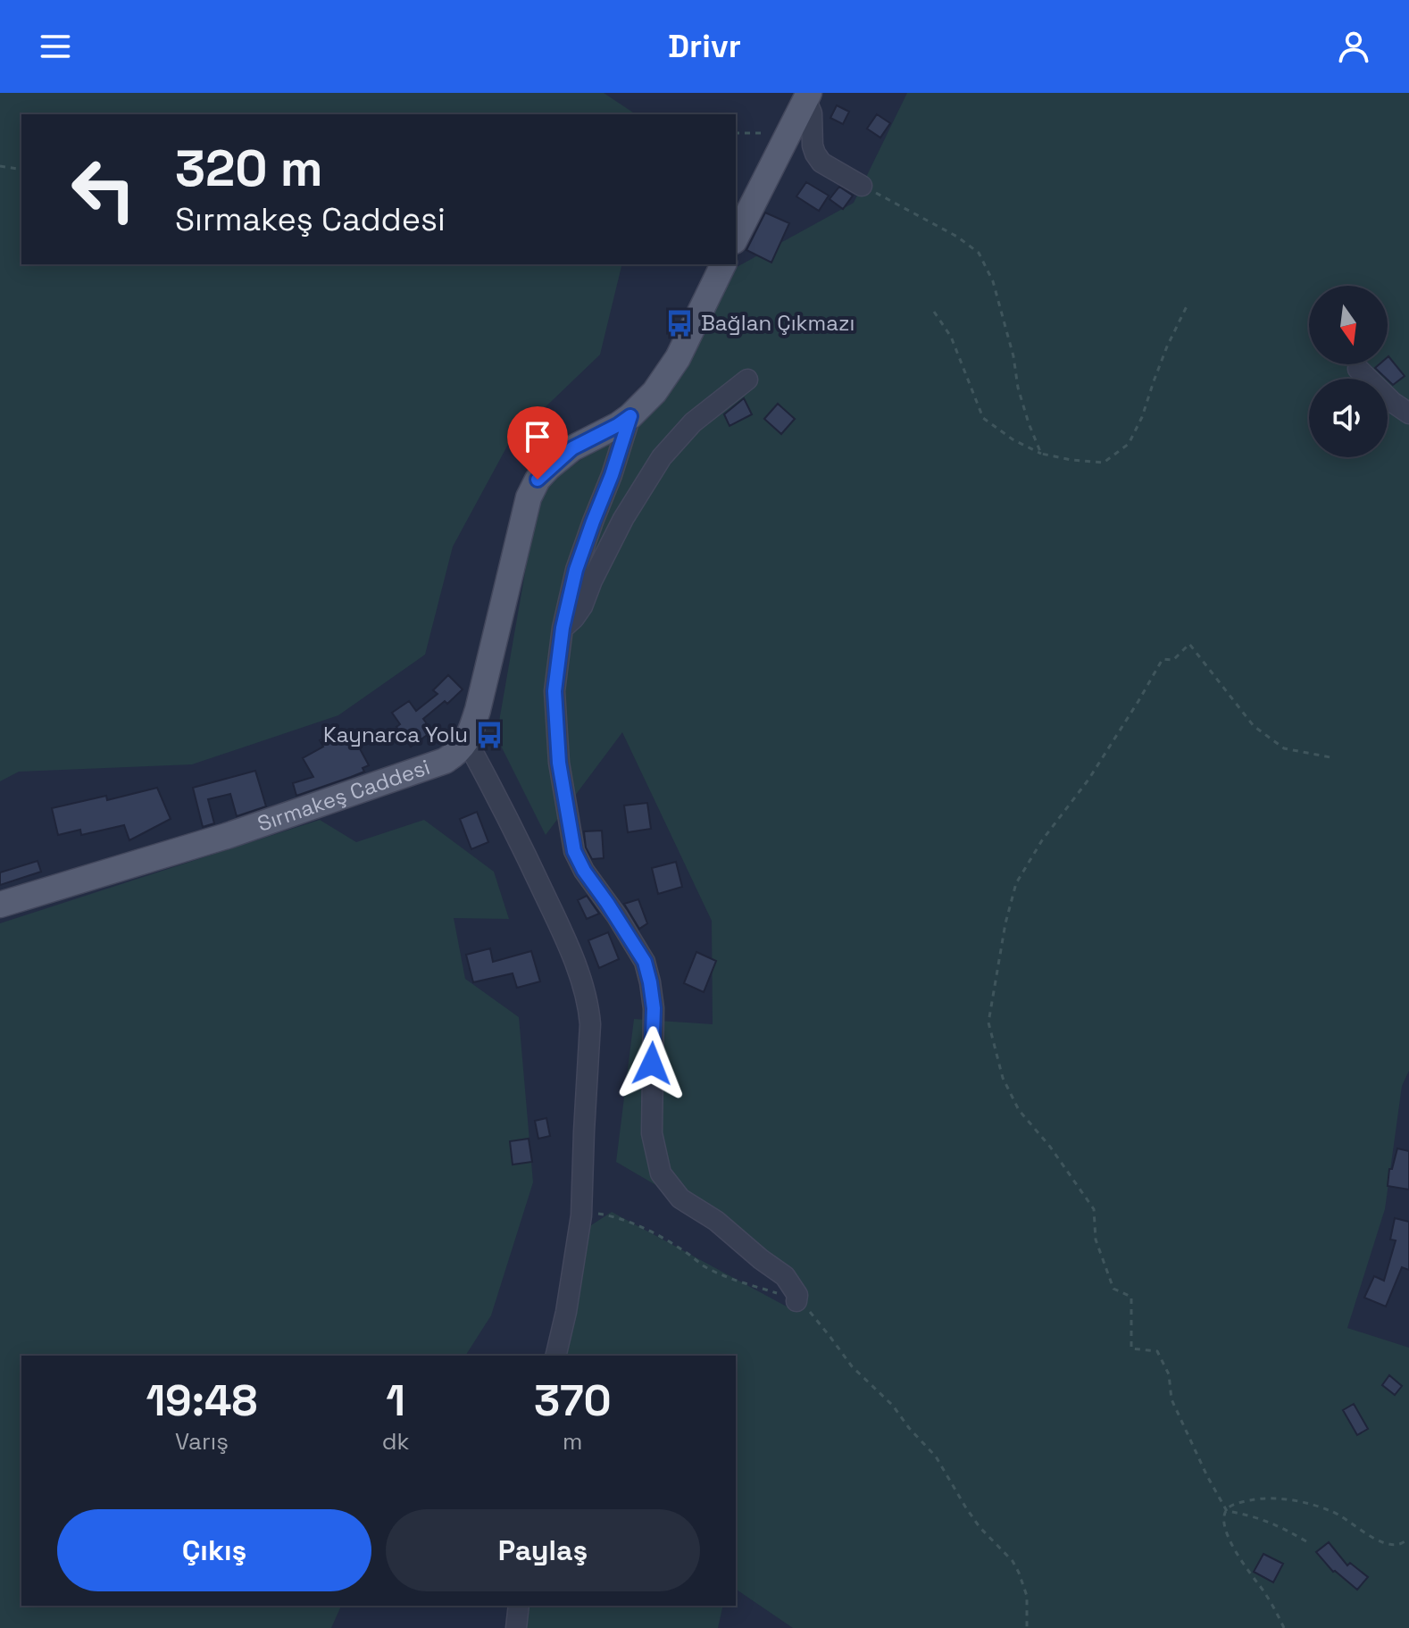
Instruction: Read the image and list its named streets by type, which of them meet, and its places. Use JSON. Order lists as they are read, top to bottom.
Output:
{
  "streets": {
    "main road": ["Sırmakeş Caddesi"]
  },
  "places": {
    "bus stop": ["Bağlan Çıkmazı", "Kaynarca Yolu"]
  },
  "north": "bottom",
  "page": {
    "header": "Drivr",
    "turn": ["320 m", "Sırmakeş Caddesi"],
    "eta": [
      "19:48",
      "Varış",
      "1",
      "dk",
      "370",
      "m"
    ],
    "buttons": ["Çıkış", "Paylaş"]
  }
}
